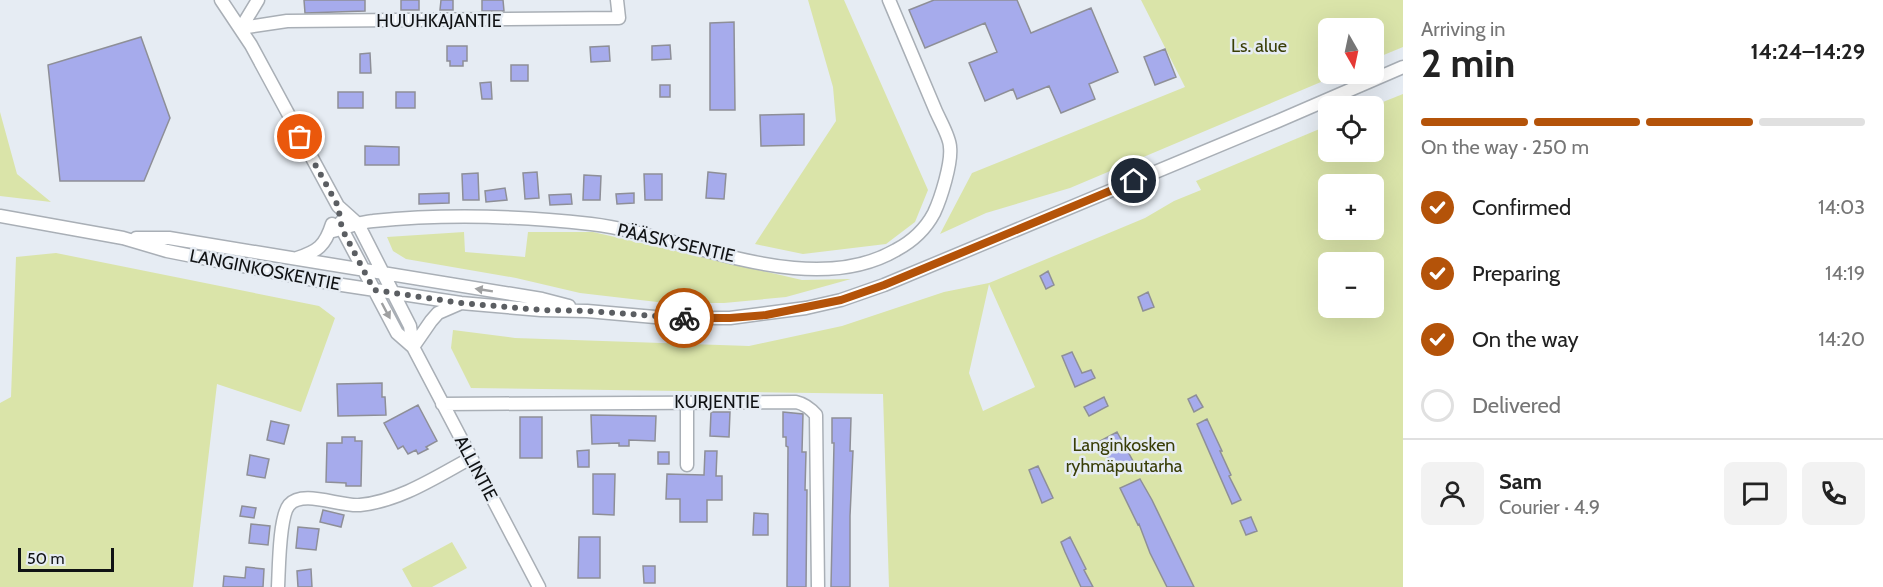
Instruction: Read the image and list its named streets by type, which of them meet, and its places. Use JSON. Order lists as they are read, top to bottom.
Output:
{
  "streets": {
    "street": [
      "HUUHKAJANTIE",
      "PÄÄSKYSENTIE",
      "LANGINKOSKENTIE",
      "KURJENTIE",
      "ALLINTIE"
    ]
  },
  "crossings": [
    ["HUUHKAJANTIE", "ALLINTIE"],
    ["PÄÄSKYSENTIE", "ALLINTIE"],
    ["LANGINKOSKENTIE", "ALLINTIE"],
    ["KURJENTIE", "ALLINTIE"]
  ],
  "parks": ["Ls. alue", "Langinkosken ryhmäpuutarha"],
  "scale_bar": "50 m",
  "north": "bottom",
  "page": {
    "heading": ["2 min", "Arriving in", "14:24–14:29"],
    "panel": ["Sam", "Courier · 4.9"],
    "map_buttons": ["+", "−"],
    "bar": "On the way · 250 m",
    "list": [
      ["Confirmed", "14:03"],
      ["Preparing", "14:19"],
      ["On the way", "14:20"],
      "Delivered"
    ],
    "scale": "50 m"
  }
}
